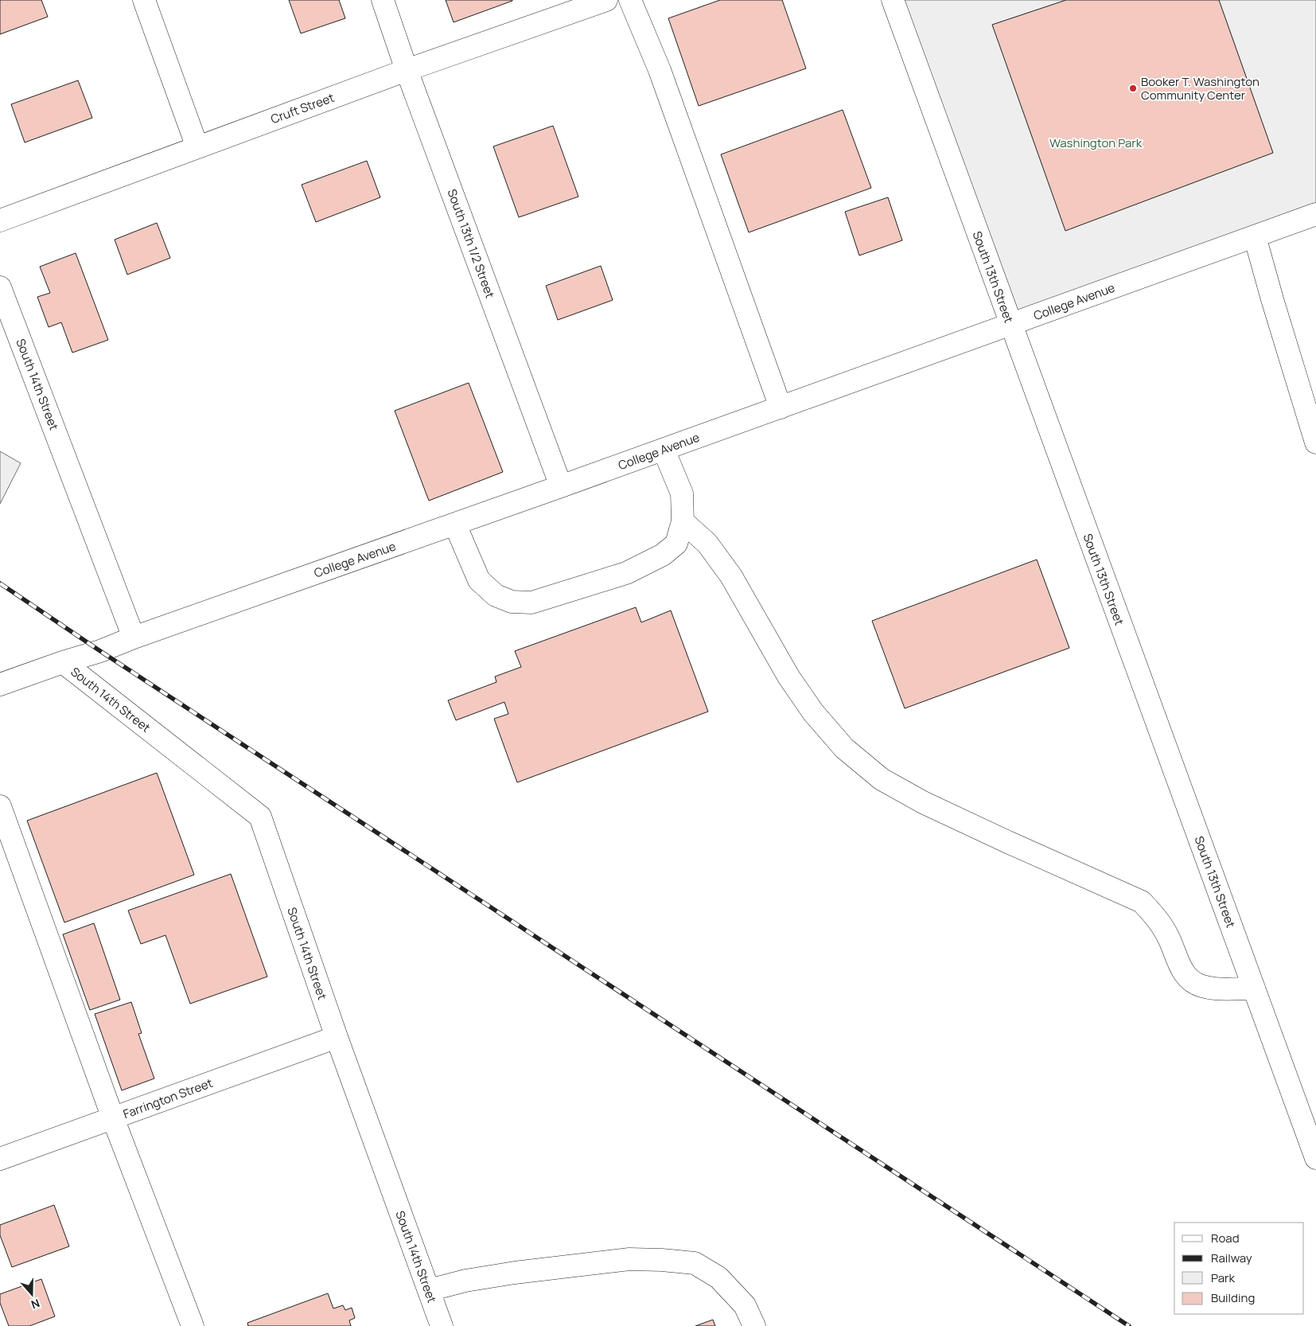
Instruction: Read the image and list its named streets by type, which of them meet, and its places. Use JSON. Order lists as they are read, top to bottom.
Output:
{
  "streets": {
    "street": [
      "Cruft Street",
      "South 13th 1/2 Street",
      "South 13th Street",
      "College Avenue",
      "South 14th Street",
      "Farrington Street"
    ]
  },
  "crossings": [
    ["Cruft Street", "South 13th 1/2 Street"],
    ["South 13th 1/2 Street", "College Avenue"],
    ["South 13th Street", "College Avenue"],
    ["College Avenue", "South 14th Street"],
    ["South 14th Street", "Farrington Street"]
  ],
  "parks": ["Washington Park"],
  "places": ["Booker T. Washington Community Center"],
  "legend": [
    "Road",
    "Railway",
    "Park",
    "Building"
  ],
  "north": "bottom"
}
